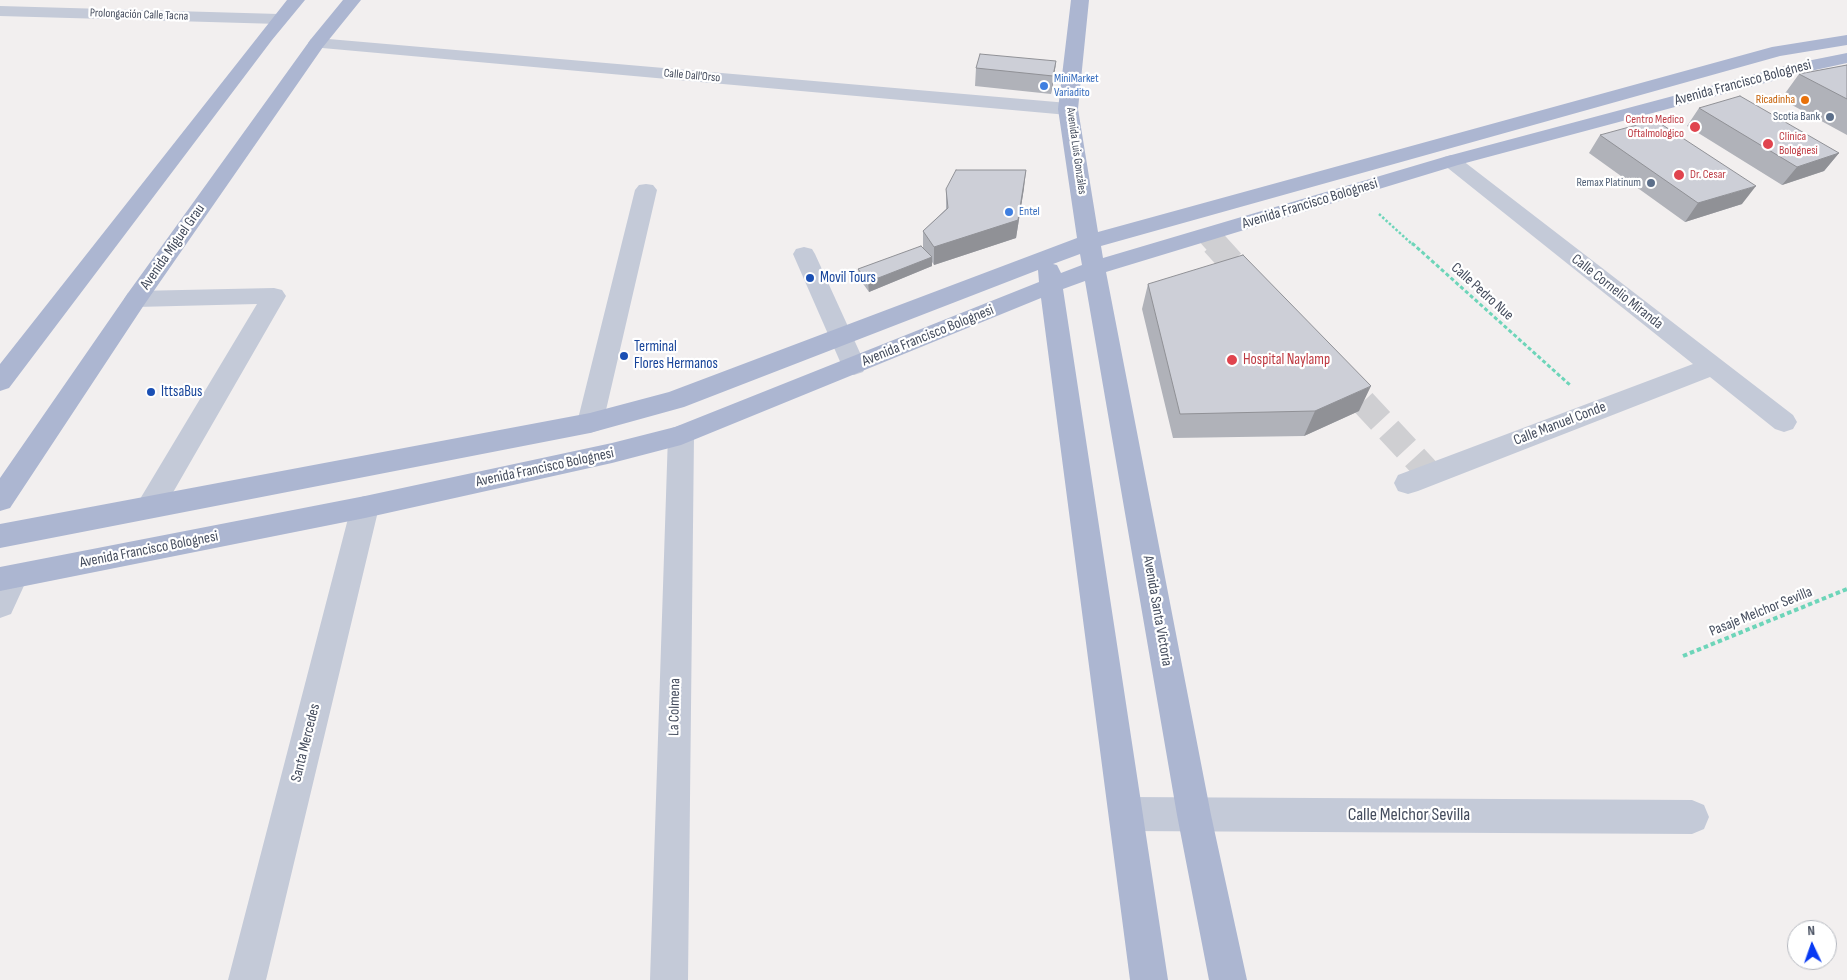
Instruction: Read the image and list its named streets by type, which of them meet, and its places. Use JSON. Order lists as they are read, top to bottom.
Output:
{
  "streets": {
    "main road": [
      "Avenida Francisco Bolognesi",
      "Avenida Luis Gonzáles",
      "Avenida Miguel Grau",
      "Avenida Santa Victoria"
    ],
    "street": [
      "Prolongación Calle Tacna",
      "Calle Dall'Orso",
      "Calle Cornelio Miranda",
      "Calle Manuel Conde",
      "La Colmena",
      "Santa Mercedes",
      "Calle Melchor Sevilla"
    ],
    "path": ["Calle Pedro Nue", "Pasaje Melchor Sevilla"]
  },
  "crossings": [
    ["Calle Dall'Orso", "Avenida Luis Gonzáles"],
    ["Calle Dall'Orso", "Avenida Miguel Grau"],
    ["Avenida Francisco Bolognesi", "Avenida Luis Gonzáles"],
    ["Avenida Francisco Bolognesi", "Calle Pedro Nue"],
    ["Avenida Francisco Bolognesi", "Calle Cornelio Miranda"],
    ["Avenida Francisco Bolognesi", "Avenida Santa Victoria"],
    ["Avenida Francisco Bolognesi", "La Colmena"],
    ["Avenida Francisco Bolognesi", "Santa Mercedes"],
    ["Avenida Luis Gonzáles", "Avenida Santa Victoria"],
    ["Calle Pedro Nue", "Calle Manuel Conde"],
    ["Calle Cornelio Miranda", "Calle Manuel Conde"],
    ["Avenida Santa Victoria", "Calle Melchor Sevilla"]
  ],
  "places": [
    "MiniMarket Variadito",
    "Ricadinha",
    "Scotia Bank",
    "Centro Medico Oftalmologico",
    "Clinica Bolognesi",
    "Dr. Cesar",
    "Remax Platinum",
    "Entel",
    "Movil Tours",
    "Terminal Flores Hermanos",
    "Hospital Naylamp",
    "IttsaBus"
  ],
  "north": "top"
}
